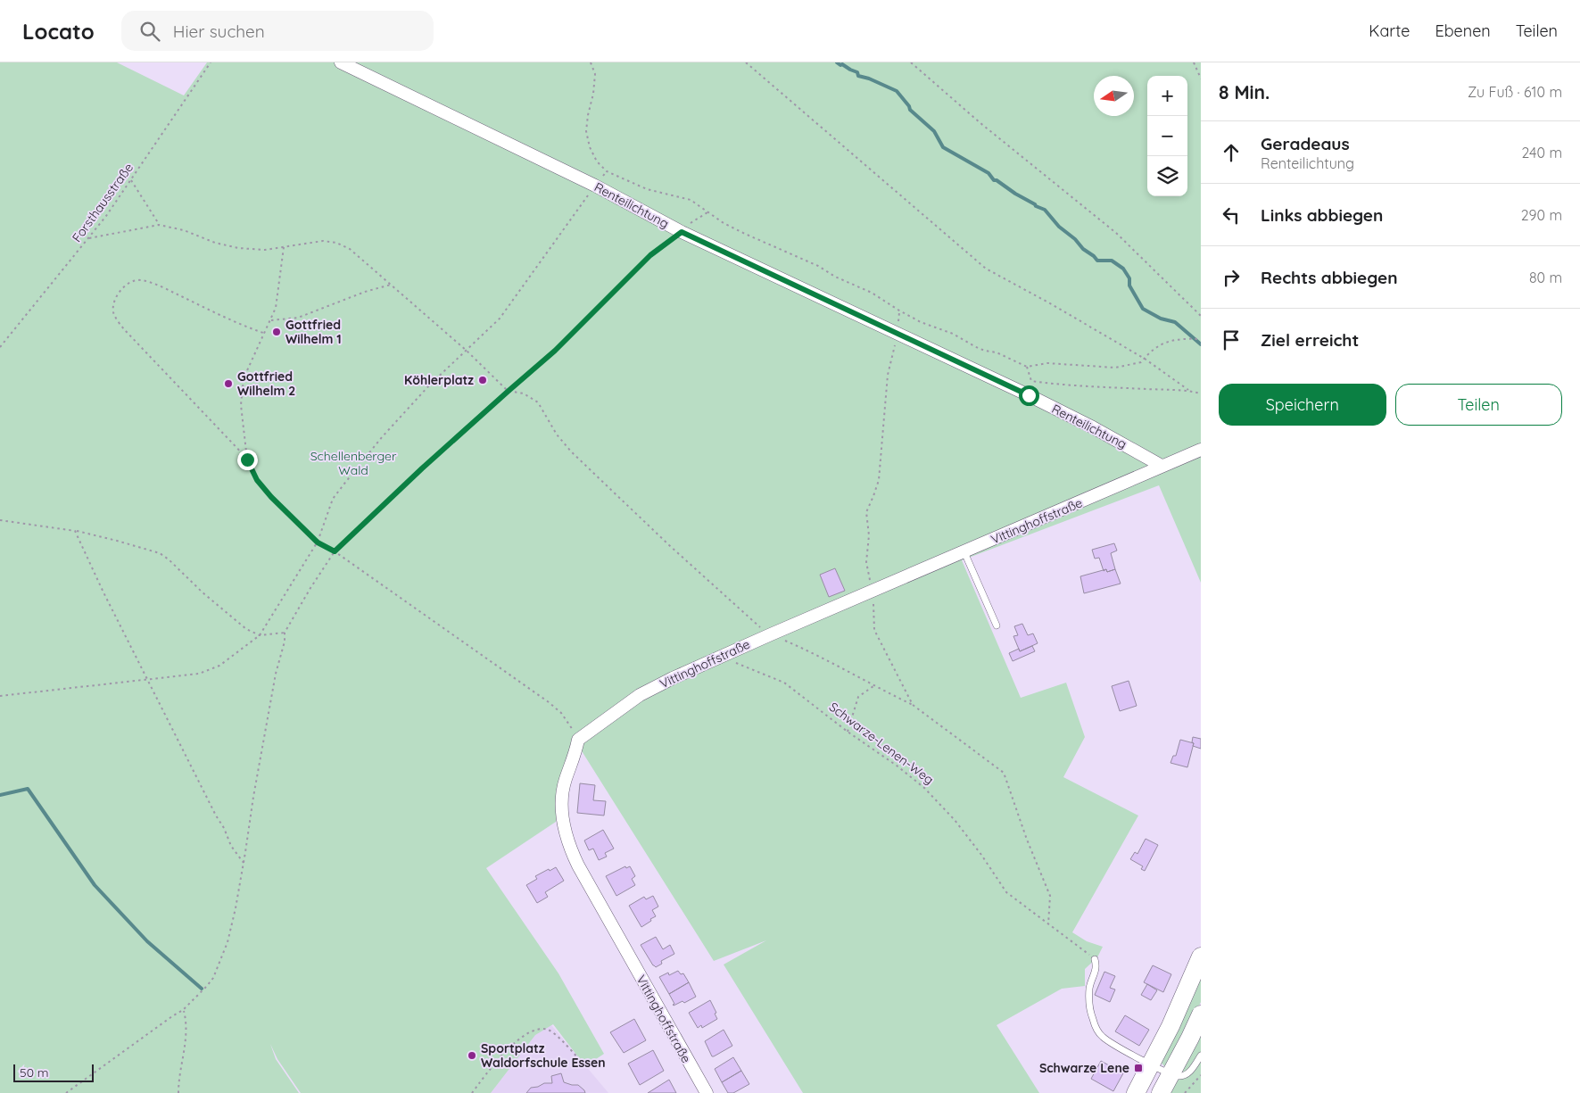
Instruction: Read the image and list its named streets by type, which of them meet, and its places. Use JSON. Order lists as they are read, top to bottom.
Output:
{
  "streets": {
    "street": ["Renteilichtung", "Vittinghoffstraße"],
    "path": ["Forsthausstraße", "Schwarze-Lenen-Weg"]
  },
  "crossings": [
    ["Renteilichtung", "Vittinghoffstraße"],
    ["Vittinghoffstraße", "Schwarze-Lenen-Weg"]
  ],
  "parks": ["Schellenberger Wald"],
  "places": {
    "other": [
      "Gottfried Wilhelm 1",
      "Köhlerplatz",
      "Gottfried Wilhelm 2",
      "Sportplatz Waldorfschule Essen"
    ],
    "transit": ["Schwarze Lene"]
  },
  "scale_bar": "50 m",
  "north": "left",
  "page": {
    "header": "Locato",
    "search": "Hier suchen",
    "nav": ["Karte", "Ebenen", "Teilen"],
    "heading": ["8 Min.", "Zu Fuß · 610 m"],
    "map_buttons": ["+", "−"],
    "list": [
      ["Geradeaus", "Renteilichtung", "240 m"],
      ["Links abbiegen", "290 m"],
      ["Rechts abbiegen", "80 m"],
      "Ziel erreicht"
    ],
    "buttons": ["Speichern", "Teilen"],
    "scale": "50 m"
  }
}
